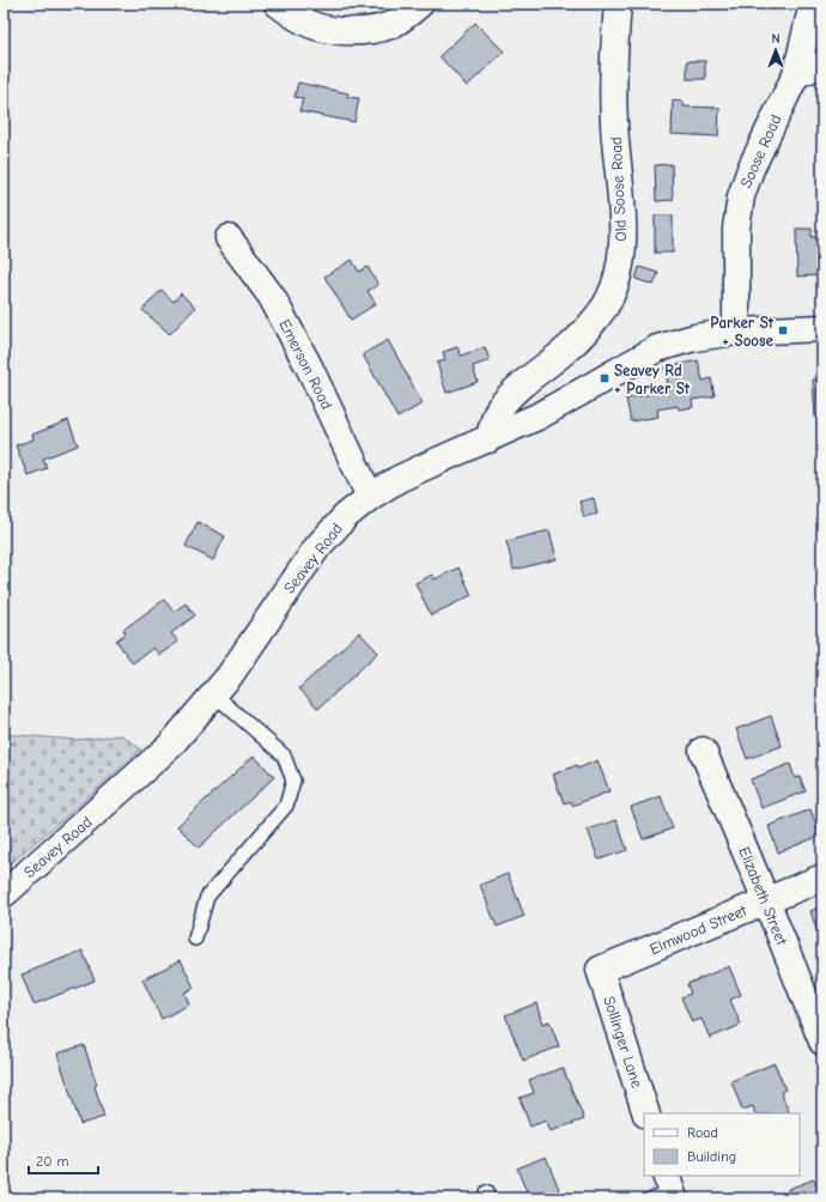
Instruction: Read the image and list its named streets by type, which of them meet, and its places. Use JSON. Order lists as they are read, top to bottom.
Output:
{
  "streets": {
    "street": [
      "Soose Road",
      "Old Soose Road",
      "Emerson Road",
      "Seavey Road",
      "Elizabeth Street",
      "Elmwood Street",
      "Sollinger Lane"
    ]
  },
  "crossings": [
    ["Soose Road", "Seavey Road"],
    ["Old Soose Road", "Seavey Road"],
    ["Emerson Road", "Seavey Road"],
    ["Elizabeth Street", "Elmwood Street"],
    ["Elmwood Street", "Sollinger Lane"]
  ],
  "places": {
    "transit": ["Parker St + Soose", "Seavey Rd + Parker St"]
  },
  "legend": ["Road", "Building"],
  "scale_bar": "20 m",
  "north": "top"
}
